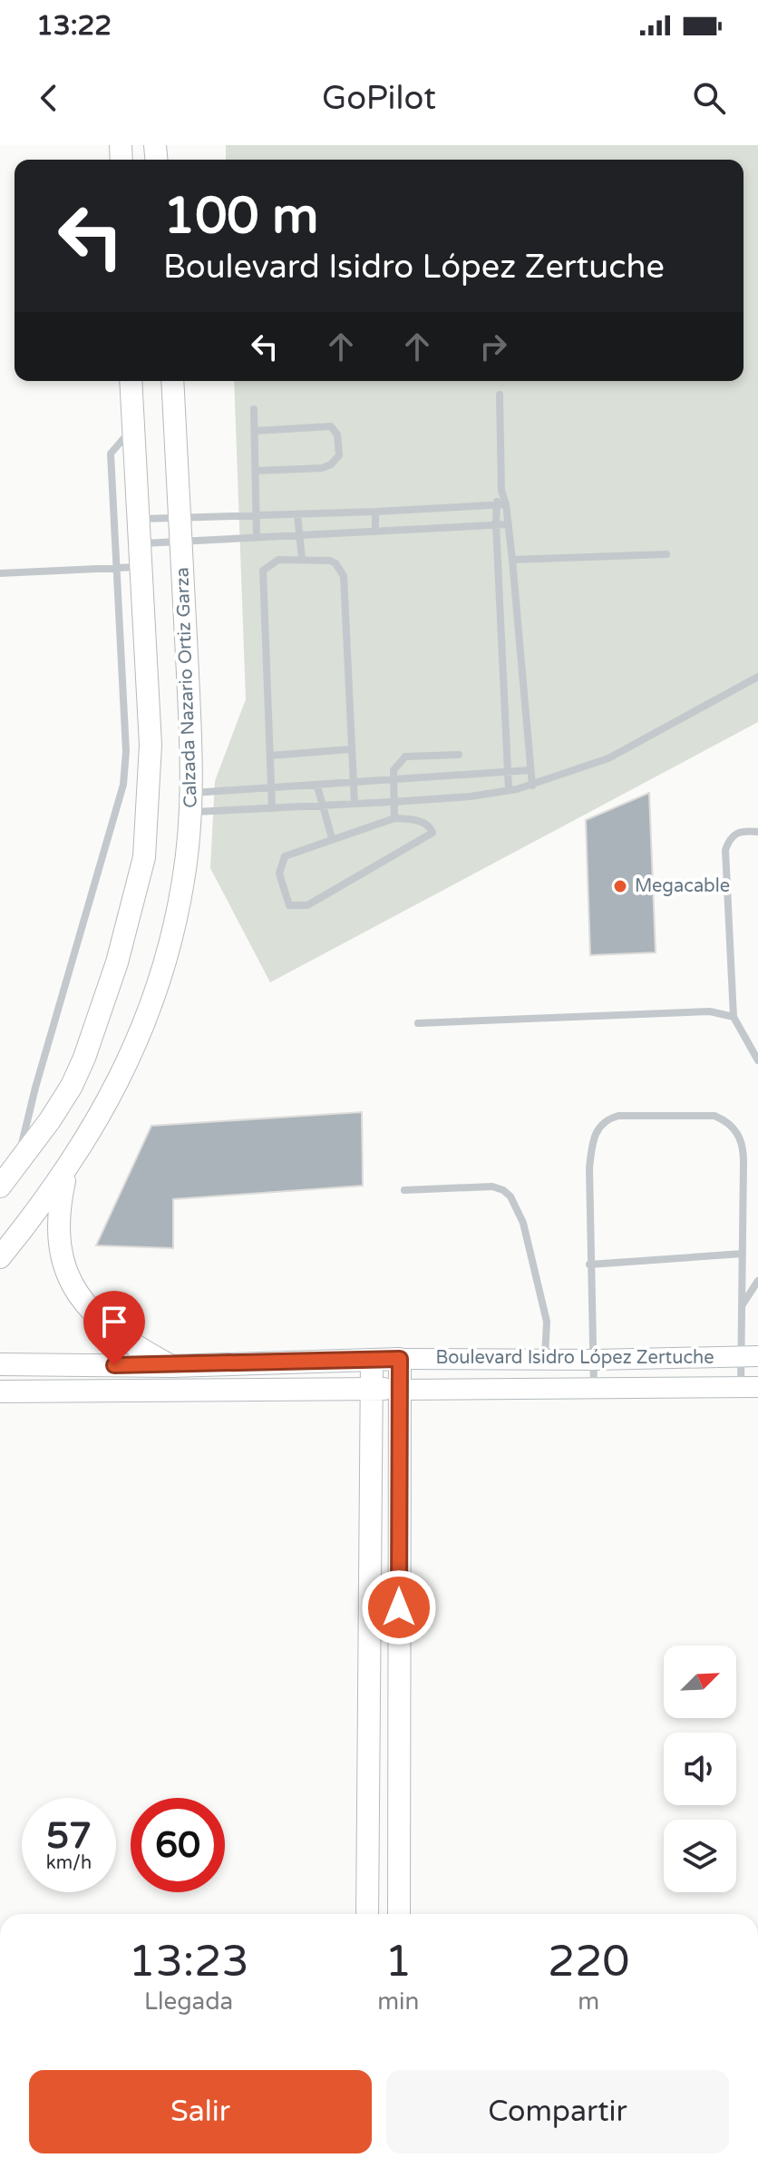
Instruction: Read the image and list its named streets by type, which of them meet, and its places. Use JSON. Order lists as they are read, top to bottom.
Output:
{
  "streets": {
    "main road": ["Calzada Nazario Ortiz Garza", "Boulevard Isidro López Zertuche"]
  },
  "places": ["Megacable"],
  "north": "top right",
  "page": {
    "status": "13:22",
    "header": "GoPilot",
    "turn": ["100 m", "Boulevard Isidro López Zertuche"],
    "speed": "57 km/h",
    "limit": "60",
    "eta": [
      "13:23",
      "Llegada",
      "1",
      "min",
      "220",
      "m"
    ],
    "buttons": ["Salir", "Compartir"]
  }
}
